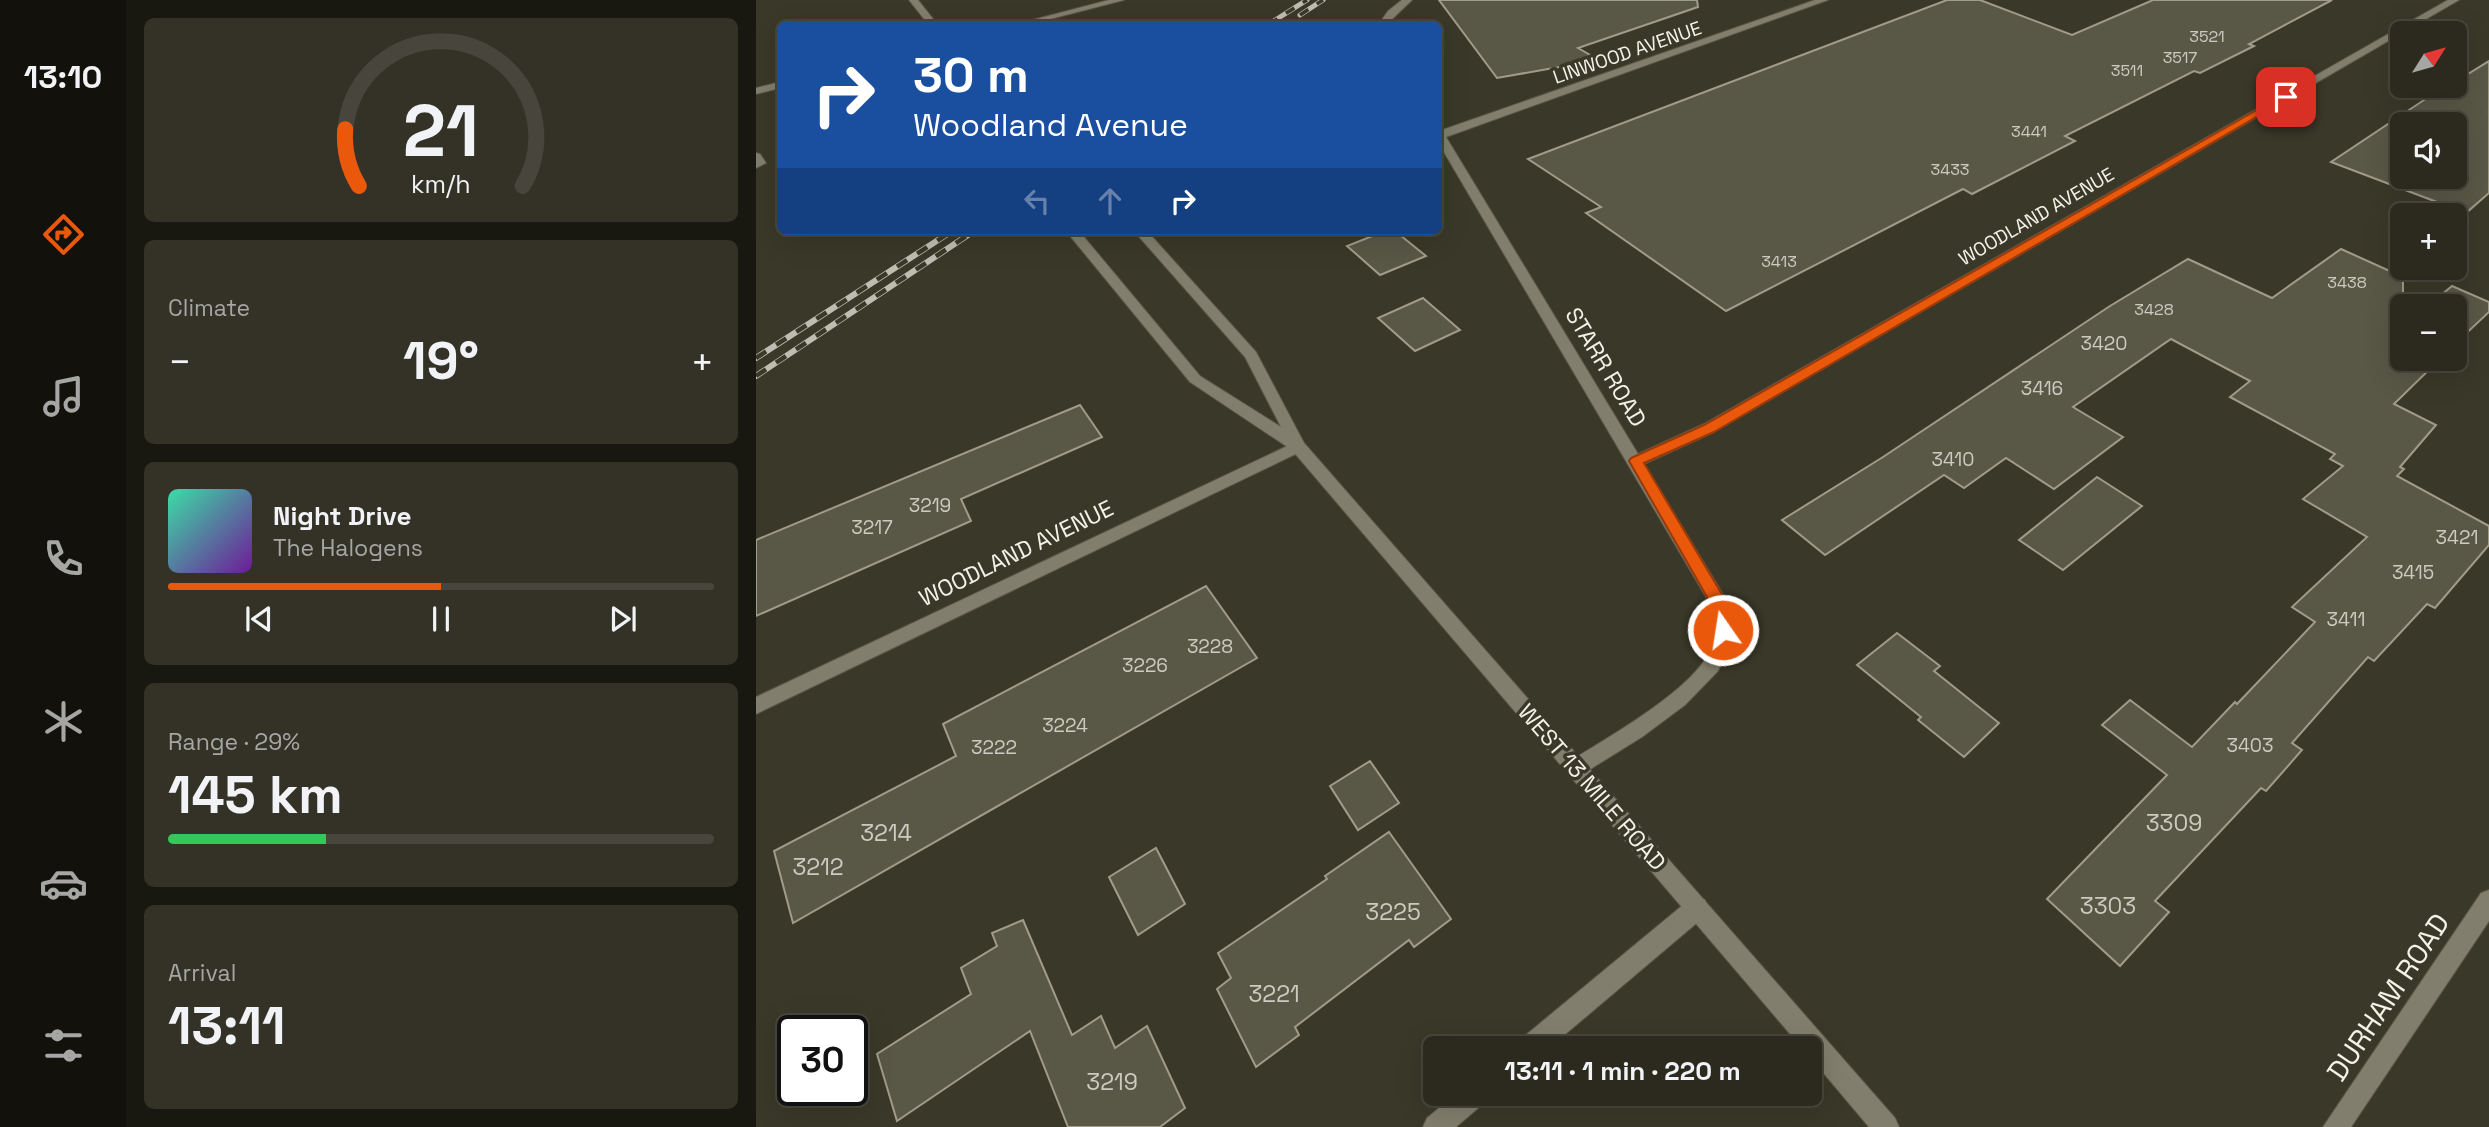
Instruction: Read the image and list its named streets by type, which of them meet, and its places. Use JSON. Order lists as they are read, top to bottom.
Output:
{
  "streets": {
    "street": [
      "LINWOOD AVENUE",
      "WOODLAND AVENUE",
      "STARR ROAD",
      "WEST 13 MILE ROAD",
      "DURHAM ROAD"
    ]
  },
  "crossings": [
    ["WOODLAND AVENUE", "STARR ROAD"],
    ["WOODLAND AVENUE", "WEST 13 MILE ROAD"],
    ["STARR ROAD", "WEST 13 MILE ROAD"]
  ],
  "house_numbers": [
    "3521",
    "3517",
    "3511",
    "3441",
    "3433",
    "3413",
    "3438",
    "3428",
    "3420",
    "3416",
    "3410",
    "3219",
    "3217",
    "3421",
    "3415",
    "3411",
    "3228",
    "3226",
    "3224",
    "3403",
    "3222",
    "3309",
    "3214",
    "3212",
    "3303",
    "3225",
    "3221",
    "3219"
  ],
  "north": "top right",
  "page": {
    "tabs": "13:10",
    "map_buttons": ["+", "−"],
    "turn": ["30 m", "Woodland Avenue"],
    "tile": [
      "Climate",
      ["Range · 29%", "145 km"],
      ["Arrival", "13:11"]
    ],
    "heat": ["−", "19°", "+"],
    "song": ["Night Drive", "The Halogens"],
    "limit": "30",
    "trip": "13:11 · 1 min · 220 m",
    "gauge": ["21", "km/h"]
  }
}
